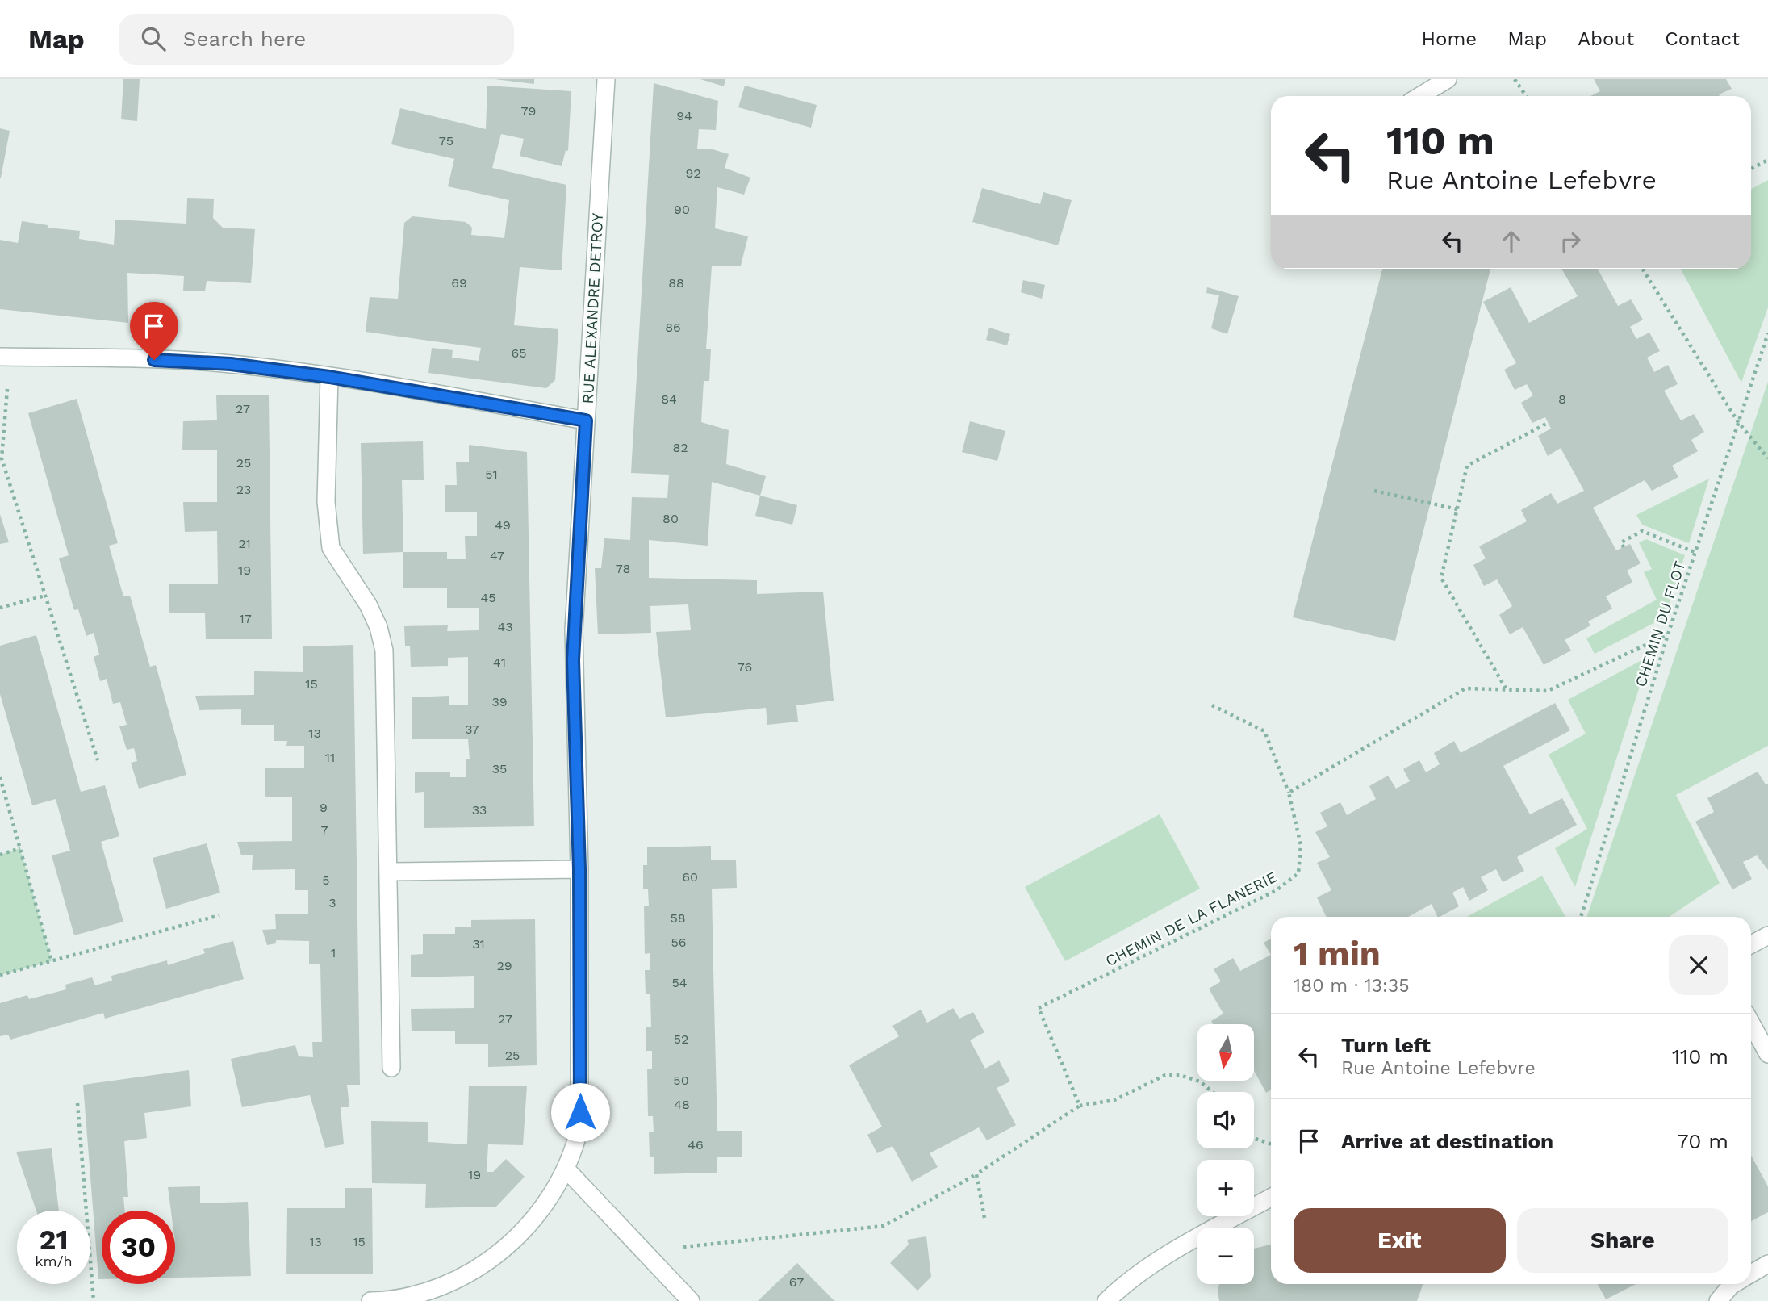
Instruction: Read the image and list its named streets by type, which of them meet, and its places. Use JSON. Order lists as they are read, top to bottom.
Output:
{
  "streets": {
    "street": ["RUE ALEXANDRE DETROY"],
    "path": ["CHEMIN DU FLOT", "CHEMIN DE LA FLANERIE"]
  },
  "house_numbers": [
    "79",
    "94",
    "75",
    "92",
    "90",
    "69",
    "88",
    "86",
    "65",
    "84",
    "8",
    "27",
    "82",
    "25",
    "51",
    "23",
    "80",
    "49",
    "21",
    "47",
    "78",
    "19",
    "45",
    "17",
    "43",
    "41",
    "76",
    "15",
    "39",
    "37",
    "13",
    "11",
    "35",
    "9",
    "33",
    "7",
    "60",
    "5",
    "3",
    "58",
    "56",
    "31",
    "1",
    "29",
    "54",
    "27",
    "52",
    "25",
    "50",
    "48",
    "46",
    "19",
    "13",
    "15",
    "67"
  ],
  "north": "bottom",
  "page": {
    "header": "Map",
    "search": "Search here",
    "nav": [
      "Home",
      "Map",
      "About",
      "Contact"
    ],
    "turn": ["110 m", "Rue Antoine Lefebvre"],
    "heading": ["1 min", "180 m · 13:35"],
    "list": [
      {
        "name": "Turn left",
        "note": "Rue Antoine Lefebvre",
        "value": "110 m"
      },
      {
        "name": "Arrive at destination",
        "value": "70 m"
      }
    ],
    "map_buttons": ["+", "−"],
    "buttons": ["Exit", "Share"],
    "speed": "21 km/h",
    "limit": "30"
  }
}
